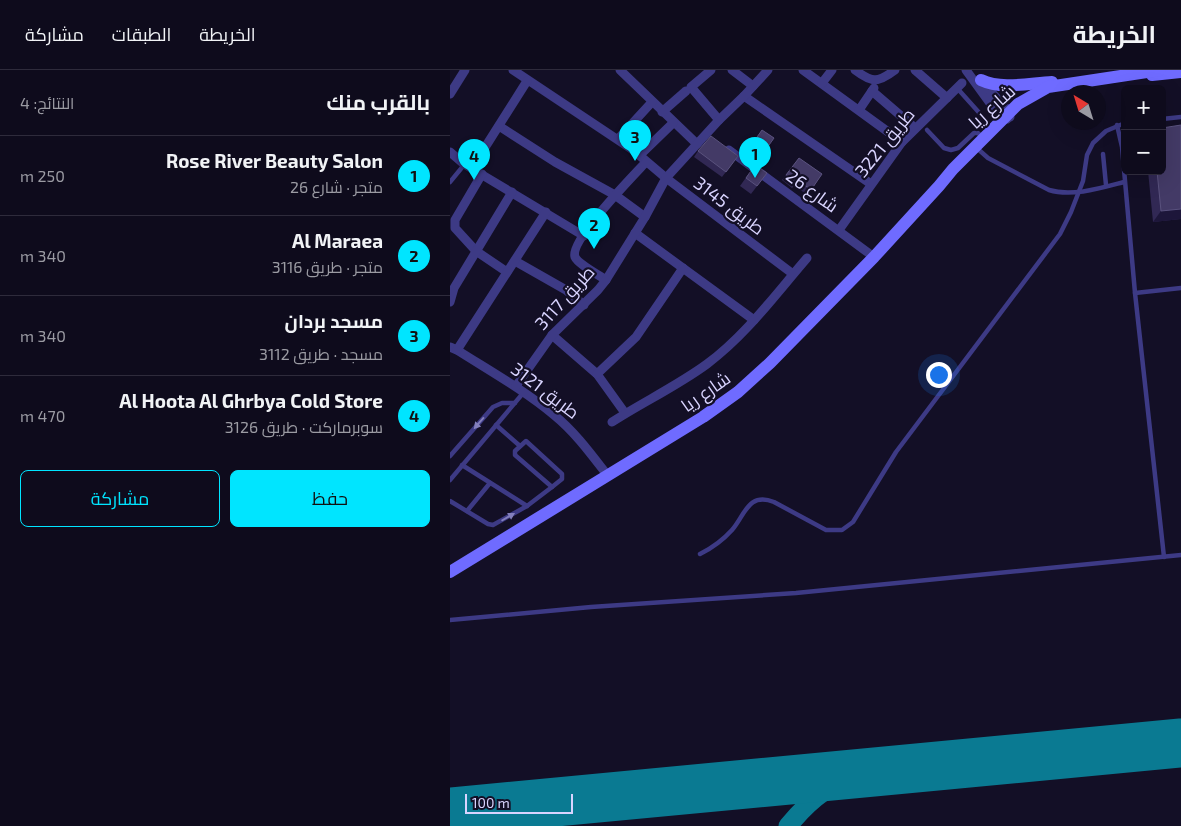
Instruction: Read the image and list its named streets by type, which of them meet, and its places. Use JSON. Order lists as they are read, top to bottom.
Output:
{
  "streets": {
    "main road": ["شارع ريا"],
    "street": [
      "طريق 3221",
      "شارع 26",
      "طريق 3145",
      "طريق 3117",
      "طريق 3121"
    ]
  },
  "crossings": [
    ["شارع ريا", "شارع 26"],
    ["شارع ريا", "طريق 3121"],
    ["طريق 3221", "شارع 26"],
    ["شارع 26", "طريق 3117"],
    ["طريق 3145", "طريق 3117"],
    ["طريق 3117", "طريق 3121"]
  ],
  "scale_bar": "100 m",
  "north": "top left",
  "page": {
    "header": "الخريطة",
    "nav": ["الخريطة", "الطبقات", "مشاركة"],
    "heading": ["بالقرب منك", "النتائج: 4"],
    "map_buttons": ["+", "−"],
    "pins": [
      "3",
      "1",
      "4",
      "2"
    ],
    "list": [
      {
        "mark": "1",
        "name": "Rose River Beauty Salon",
        "note": "متجر · شارع 26",
        "value": "250 m"
      },
      {
        "mark": "2",
        "name": "Al Maraea",
        "note": "متجر · طريق 3116",
        "value": "340 m"
      },
      {
        "mark": "3",
        "name": "مسجد بردان",
        "note": "مسجد · طريق 3112",
        "value": "340 m"
      },
      {
        "mark": "4",
        "name": "Al Hoota Al Ghrbya Cold Store",
        "note": "سوبرماركت · طريق 3126",
        "value": "470 m"
      }
    ],
    "buttons": ["حفظ", "مشاركة"],
    "scale": "100 m"
  }
}
